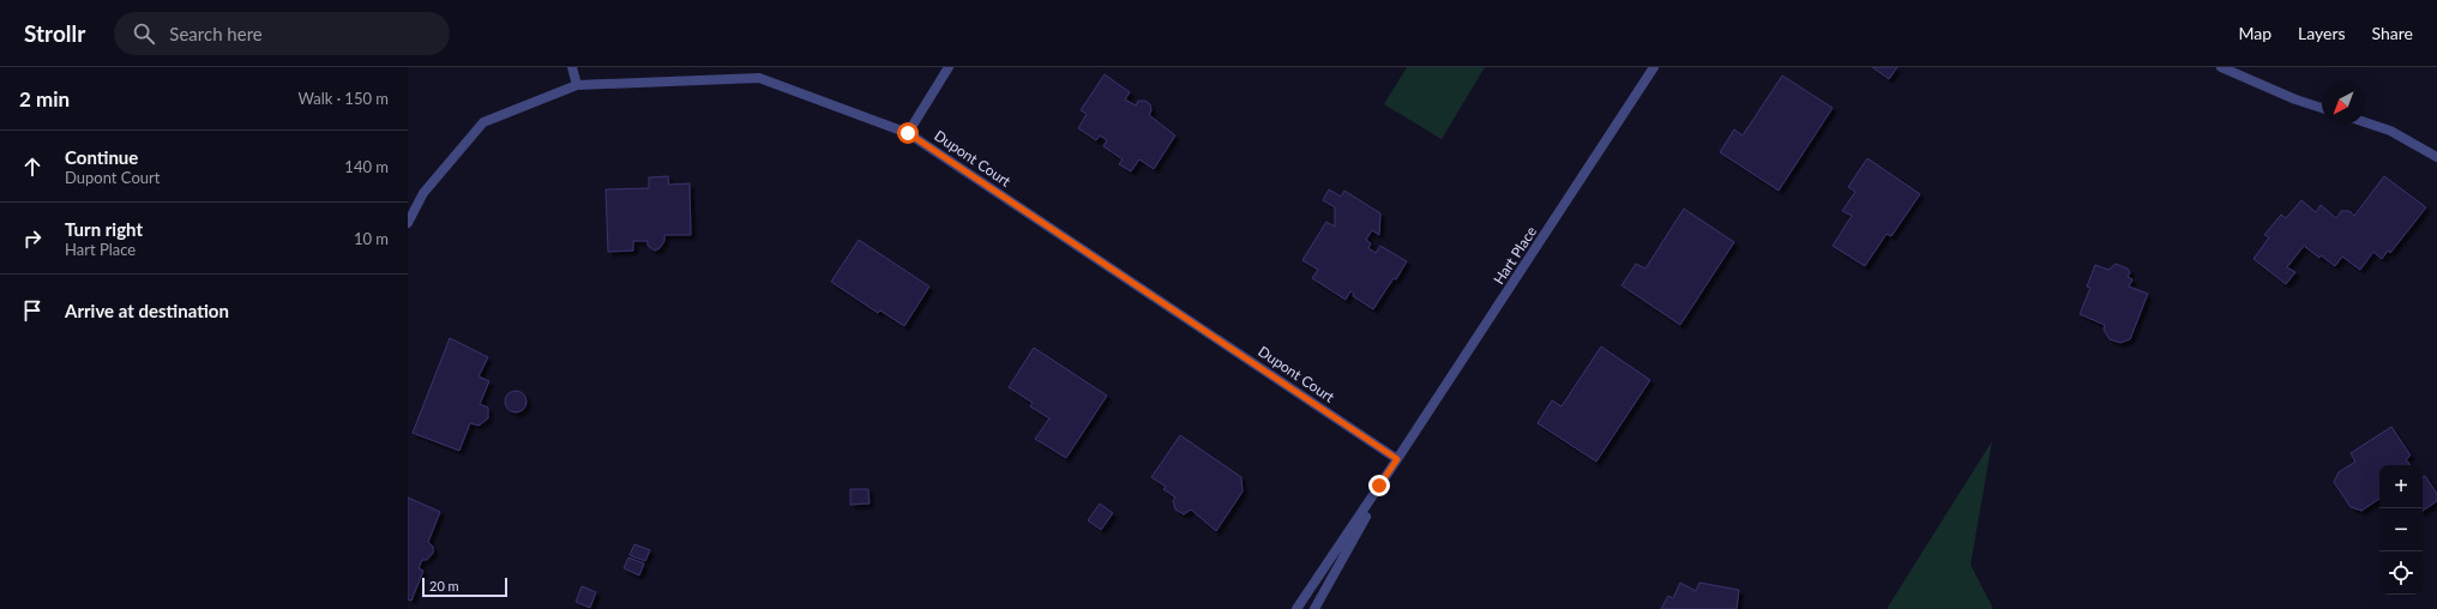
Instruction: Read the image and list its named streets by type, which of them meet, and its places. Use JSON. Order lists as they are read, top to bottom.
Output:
{
  "streets": {
    "street": ["Dupont Court", "Hart Place"]
  },
  "crossings": [
    ["Dupont Court", "Hart Place"]
  ],
  "scale_bar": "20 m",
  "north": "bottom left",
  "page": {
    "header": "Strollr",
    "search": "Search here",
    "nav": ["Map", "Layers", "Share"],
    "heading": ["2 min", "Walk · 150 m"],
    "list": [
      ["Continue", "Dupont Court", "140 m"],
      ["Turn right", "Hart Place", "10 m"],
      "Arrive at destination"
    ],
    "map_buttons": ["+", "−"],
    "scale": "20 m"
  }
}
